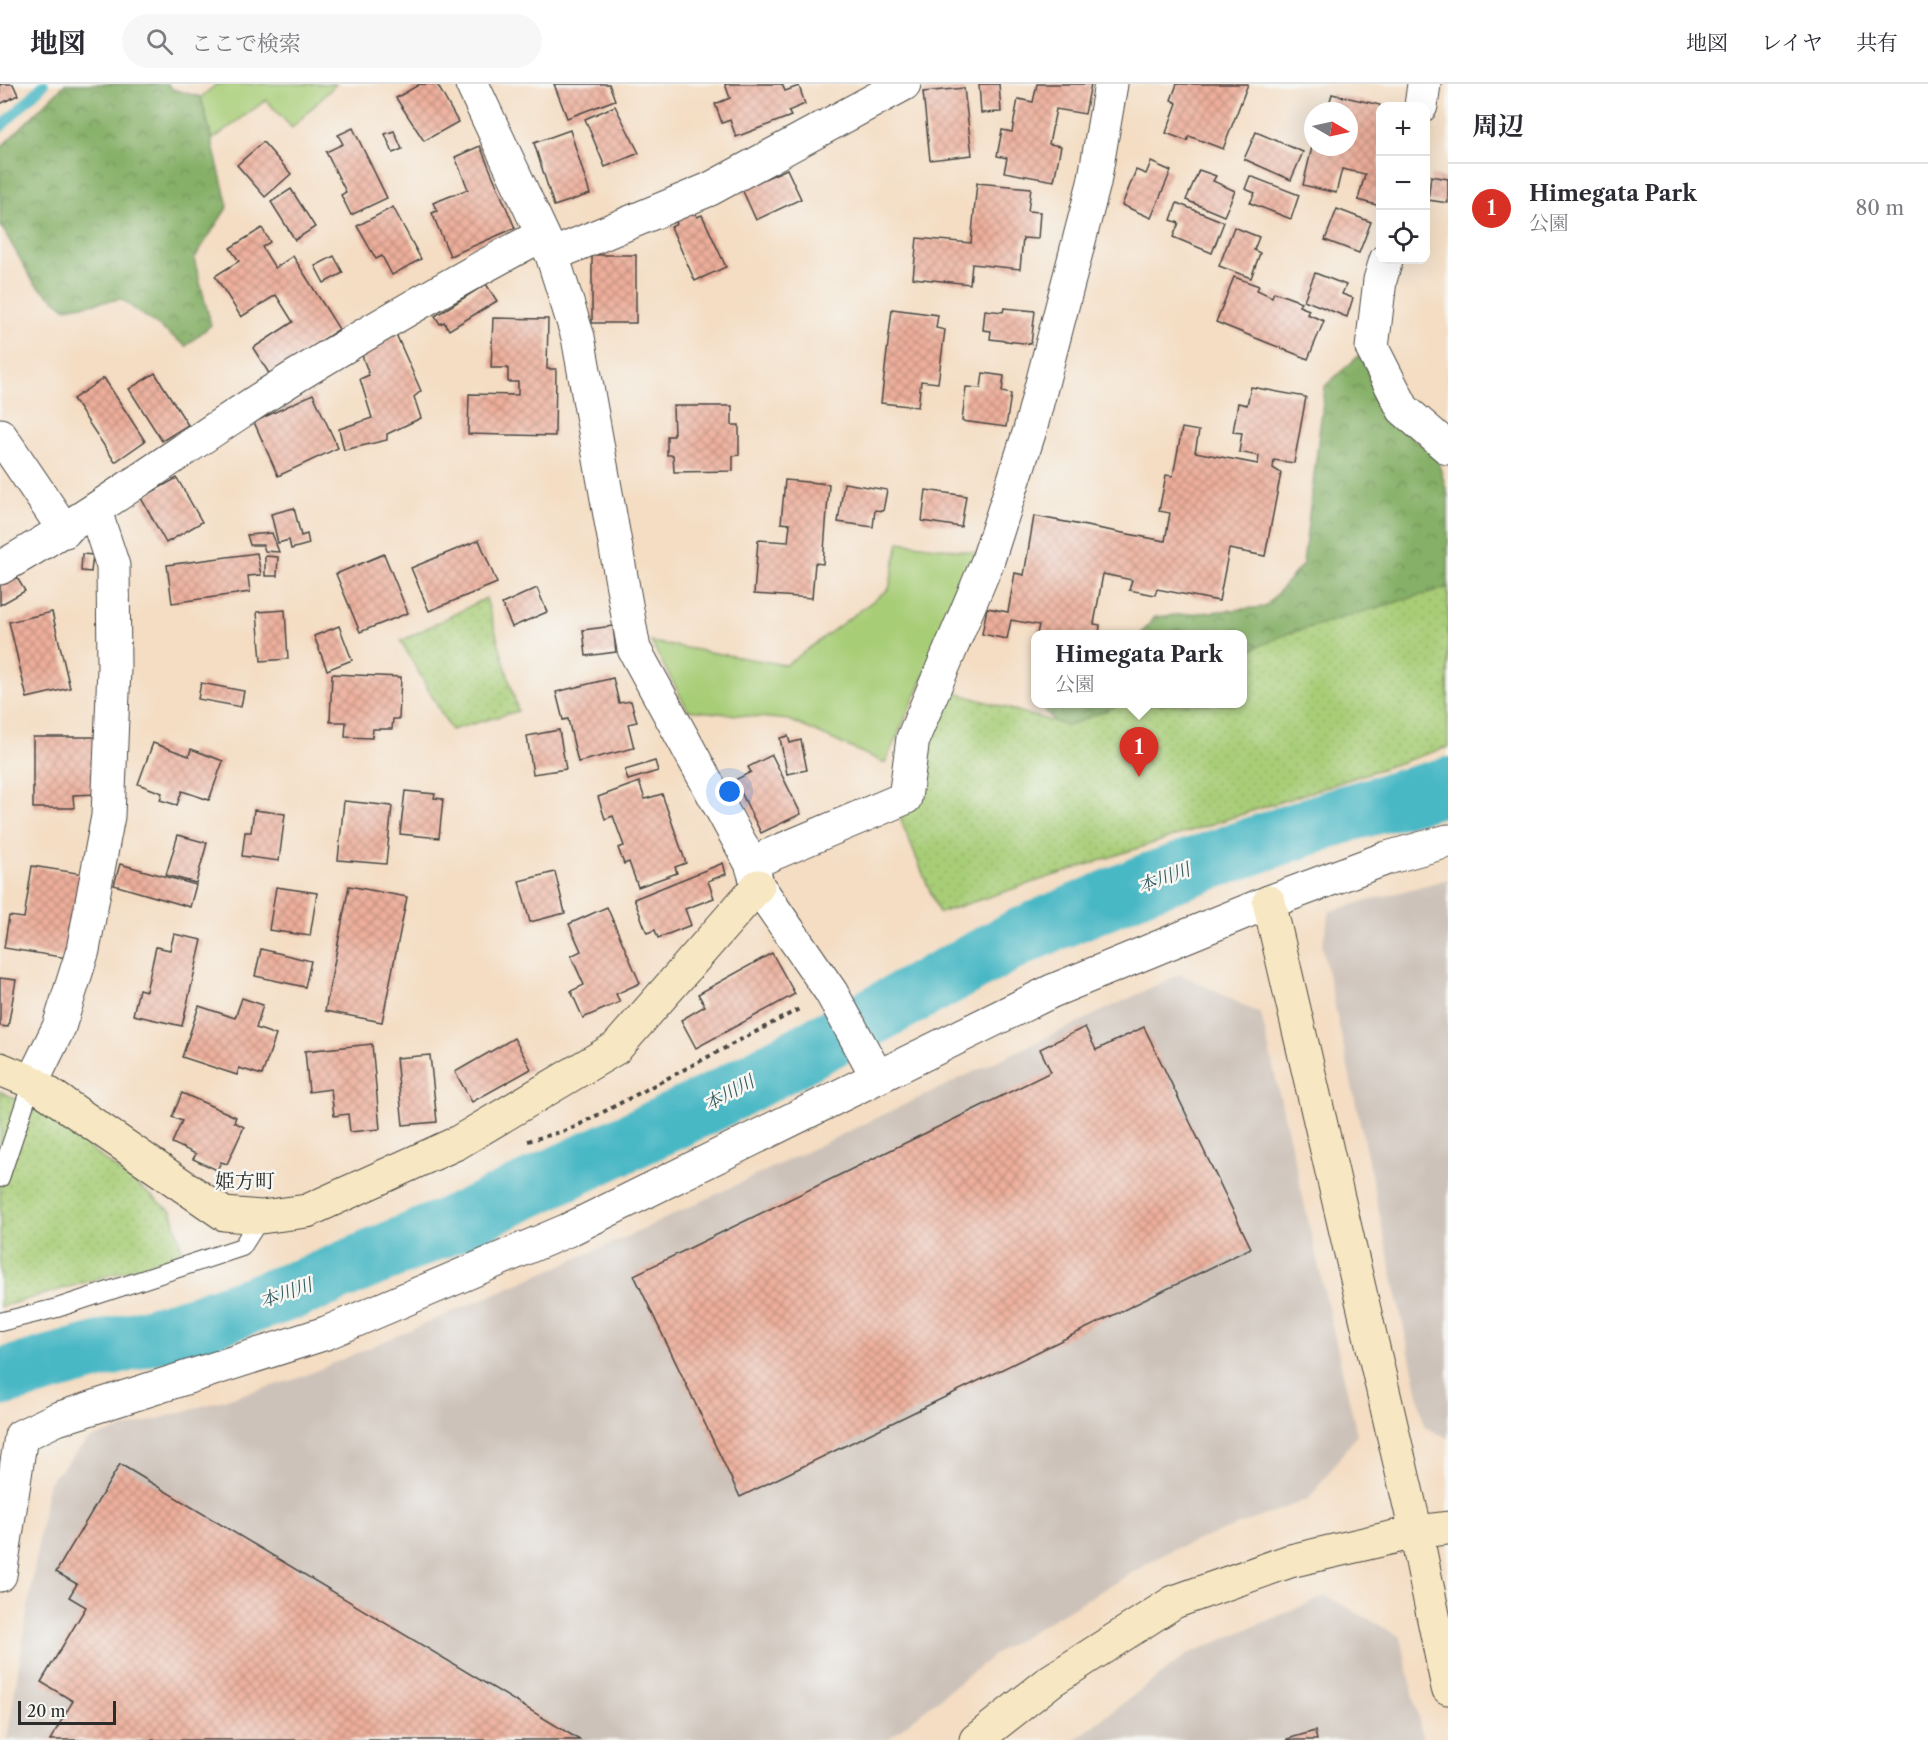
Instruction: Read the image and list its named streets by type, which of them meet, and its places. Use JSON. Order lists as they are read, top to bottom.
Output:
{
  "districts": ["姫方町"],
  "water": ["本川川"],
  "scale_bar": "20 m",
  "north": "right",
  "page": {
    "header": "地図",
    "search": "ここで検索",
    "nav": ["地図", "レイヤ", "共有"],
    "heading": "周辺",
    "map_buttons": ["+", "−"],
    "list": [
      {
        "mark": "1",
        "name": "Himegata Park",
        "note": "公園",
        "value": "80 m"
      }
    ],
    "popup": ["Himegata Park", "公園"],
    "pins": "1",
    "scale": "20 m"
  }
}
